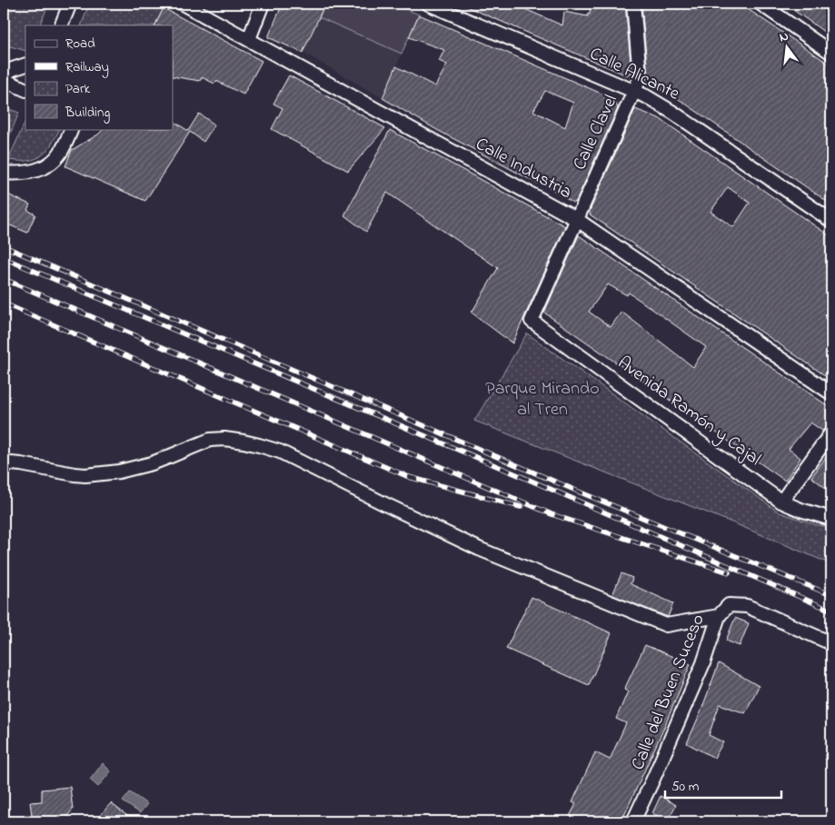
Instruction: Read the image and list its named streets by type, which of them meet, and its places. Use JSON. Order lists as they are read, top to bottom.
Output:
{
  "streets": {
    "street": [
      "Calle Alicante",
      "Calle Clavel",
      "Calle Industria",
      "Avenida Ramón y Cajal",
      "Calle del Buen Suceso"
    ]
  },
  "crossings": [
    ["Calle Alicante", "Calle Clavel"],
    ["Calle Clavel", "Calle Industria"],
    ["Calle Clavel", "Avenida Ramón y Cajal"]
  ],
  "parks": ["Parque Mirando al Tren"],
  "legend": [
    "Road",
    "Railway",
    "Park",
    "Building"
  ],
  "scale_bar": "50 m",
  "north": "top"
}
